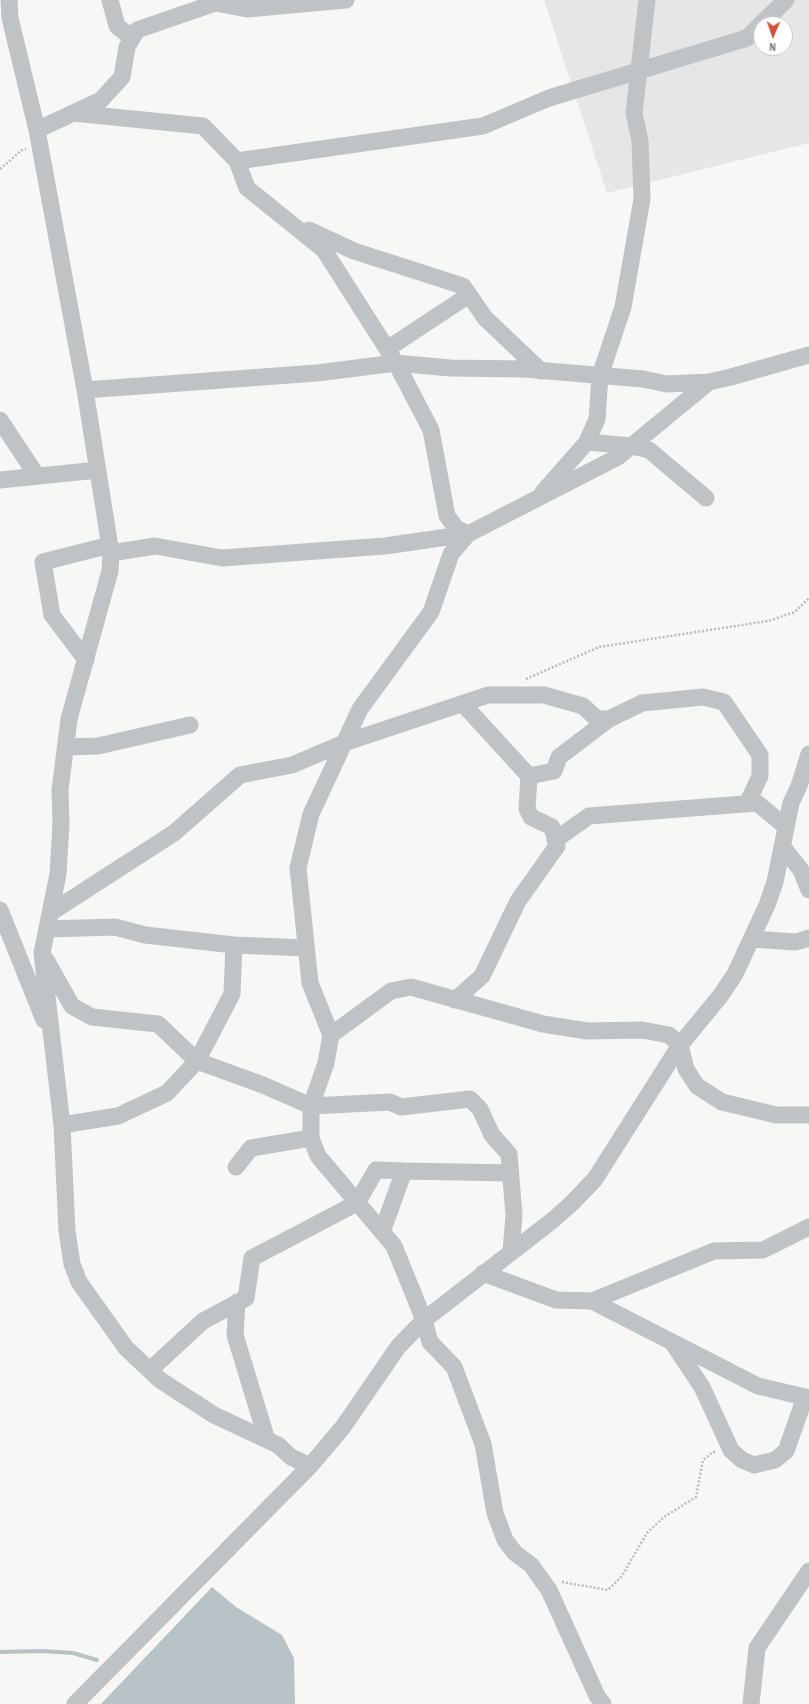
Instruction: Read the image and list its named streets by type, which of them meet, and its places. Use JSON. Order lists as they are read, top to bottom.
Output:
{
  "north": "bottom"
}
